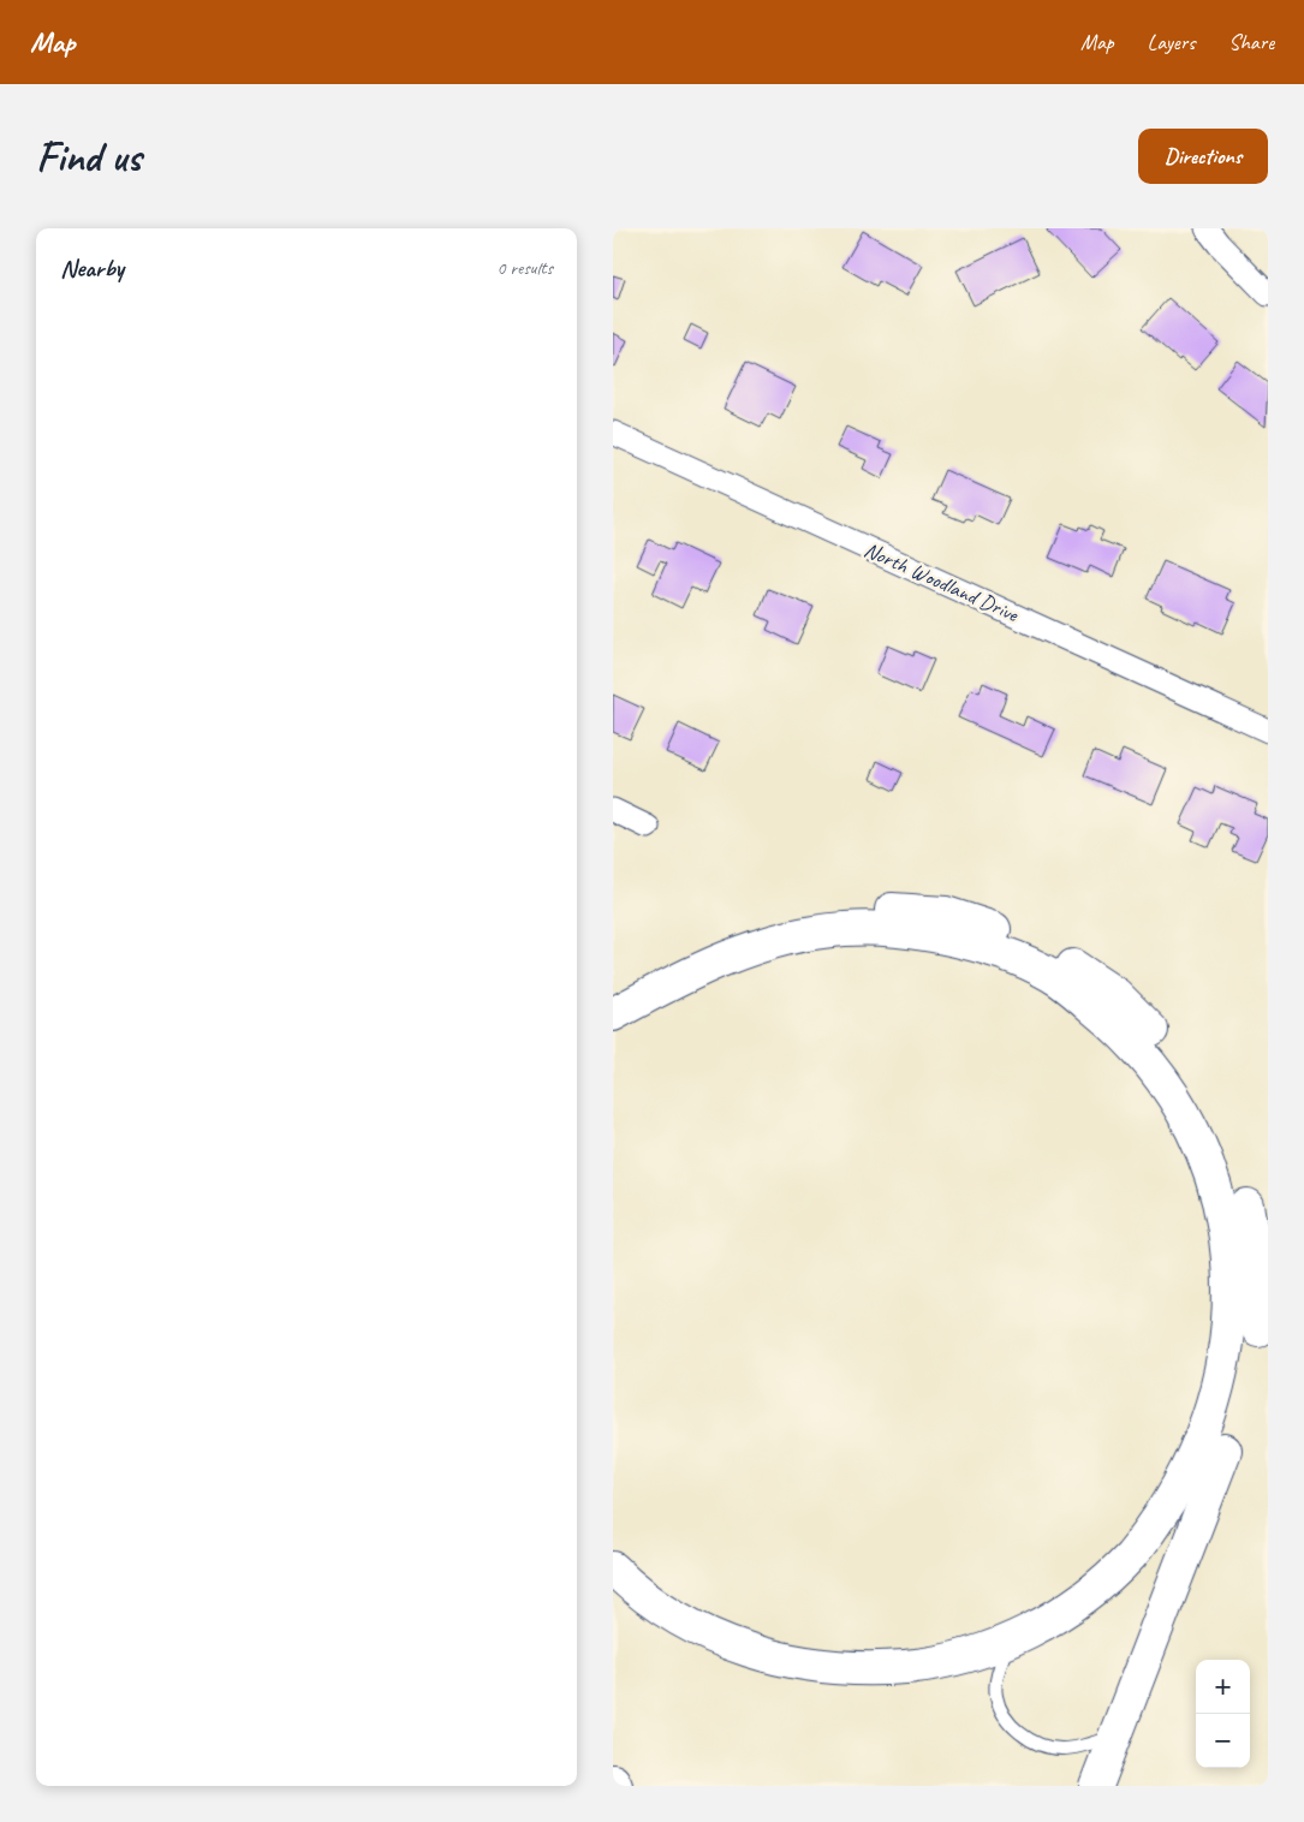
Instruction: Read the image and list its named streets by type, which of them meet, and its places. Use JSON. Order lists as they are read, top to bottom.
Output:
{
  "streets": {
    "street": ["North Woodland Drive"]
  },
  "page": {
    "header": "Map",
    "nav": ["Map", "Layers", "Share"],
    "buttons": "Directions",
    "title": "Find us",
    "heading": ["Nearby", "0 results"],
    "map_buttons": ["+", "−"]
  }
}
